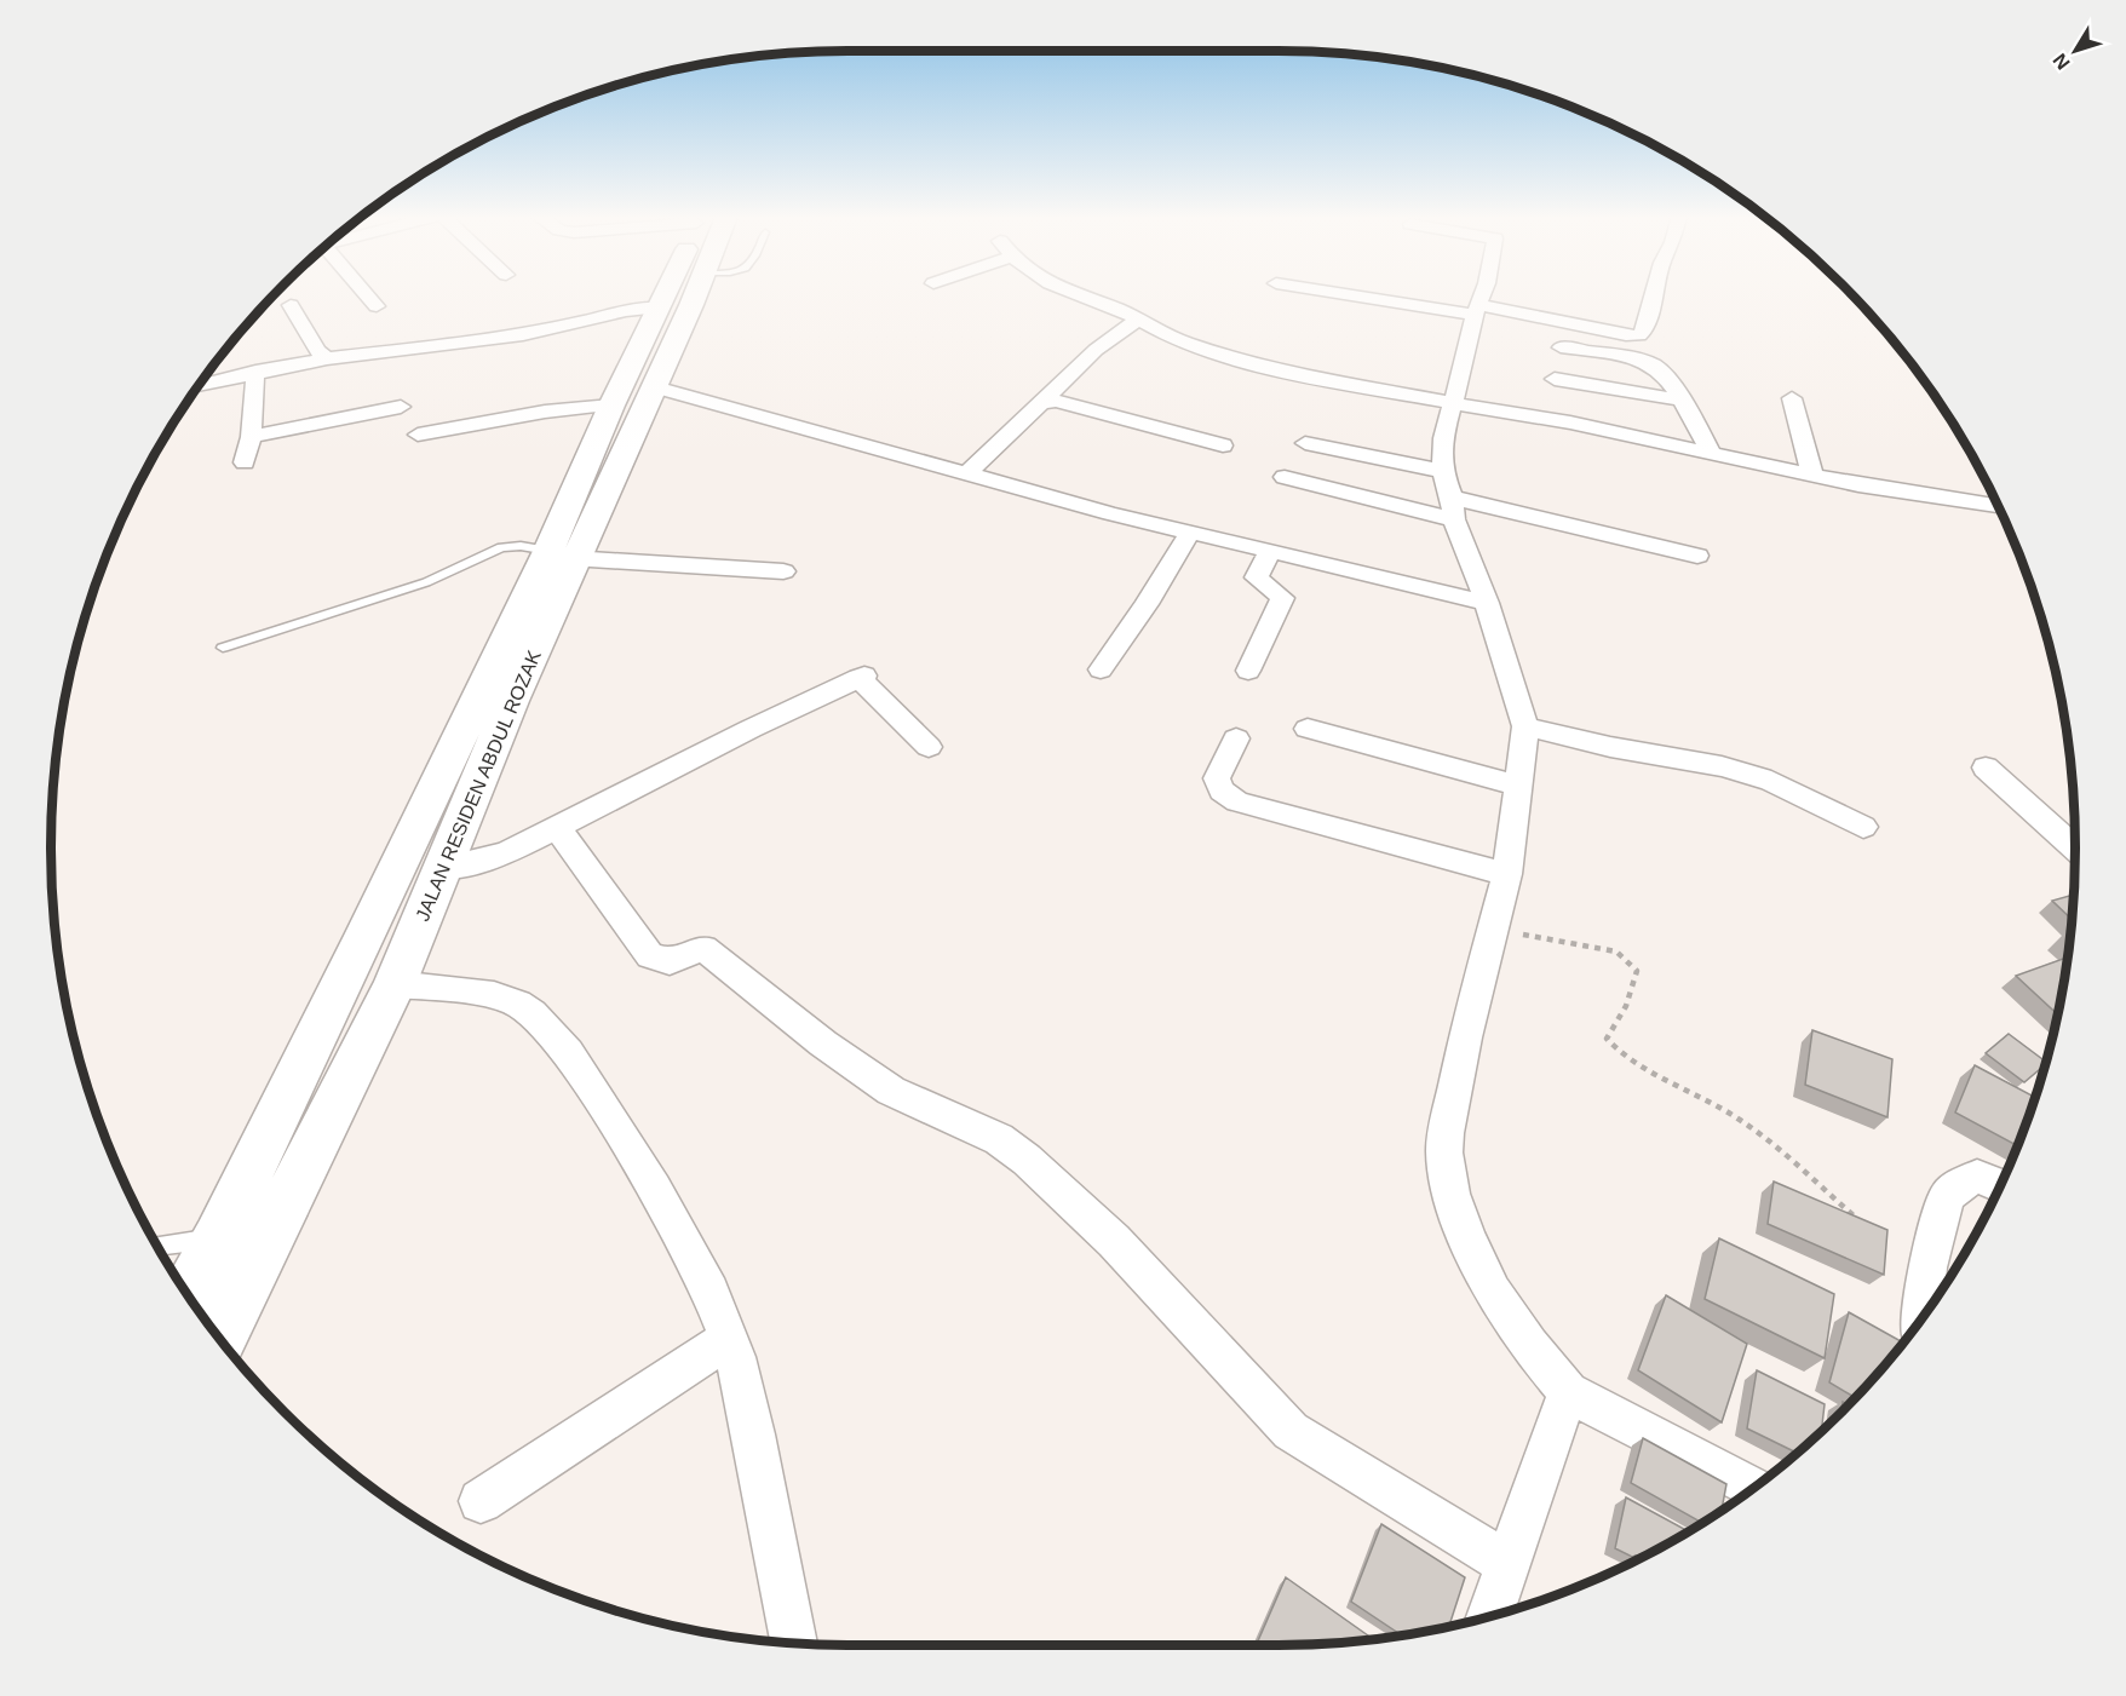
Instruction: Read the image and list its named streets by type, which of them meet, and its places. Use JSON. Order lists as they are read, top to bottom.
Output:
{
  "streets": {
    "highway": ["JALAN RESIDEN ABDUL ROZAK"]
  },
  "north": "bottom left"
}
